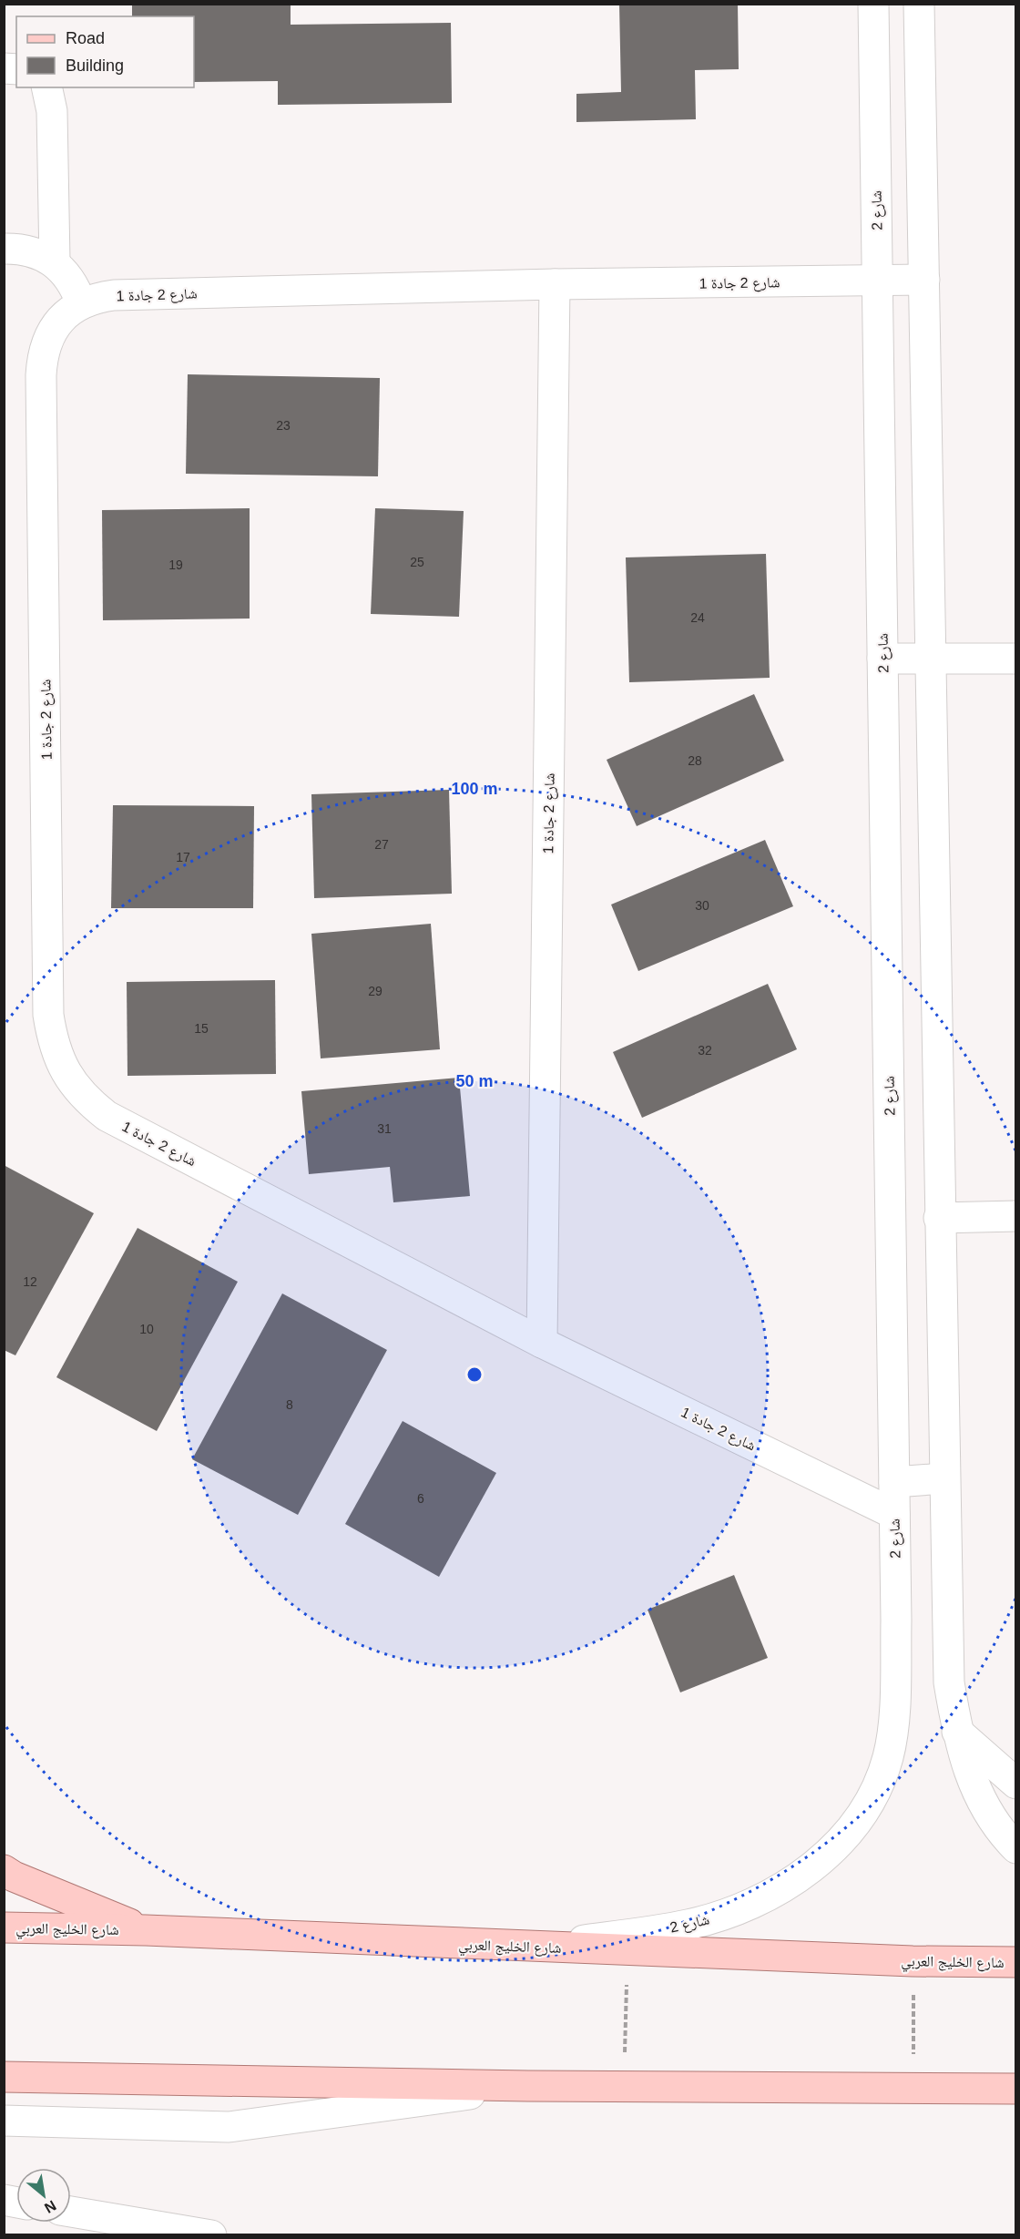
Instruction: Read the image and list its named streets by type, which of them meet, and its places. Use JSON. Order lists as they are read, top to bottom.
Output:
{
  "streets": {
    "main road": ["شارع الخليج العربي"],
    "street": ["شارع 2", "شارع 2 جادة 1"]
  },
  "crossings": [
    ["شارع 2", "شارع 2 جادة 1"],
    ["شارع 2", "شارع الخليج العربي"]
  ],
  "house_numbers": [
    "23",
    "25",
    "19",
    "24",
    "28",
    "27",
    "17",
    "30",
    "29",
    "15",
    "32",
    "31",
    "12",
    "10",
    "8",
    "6"
  ],
  "legend": ["Road", "Building"],
  "north": "bottom right",
  "rings": ["100 m", "50 m"]
}
